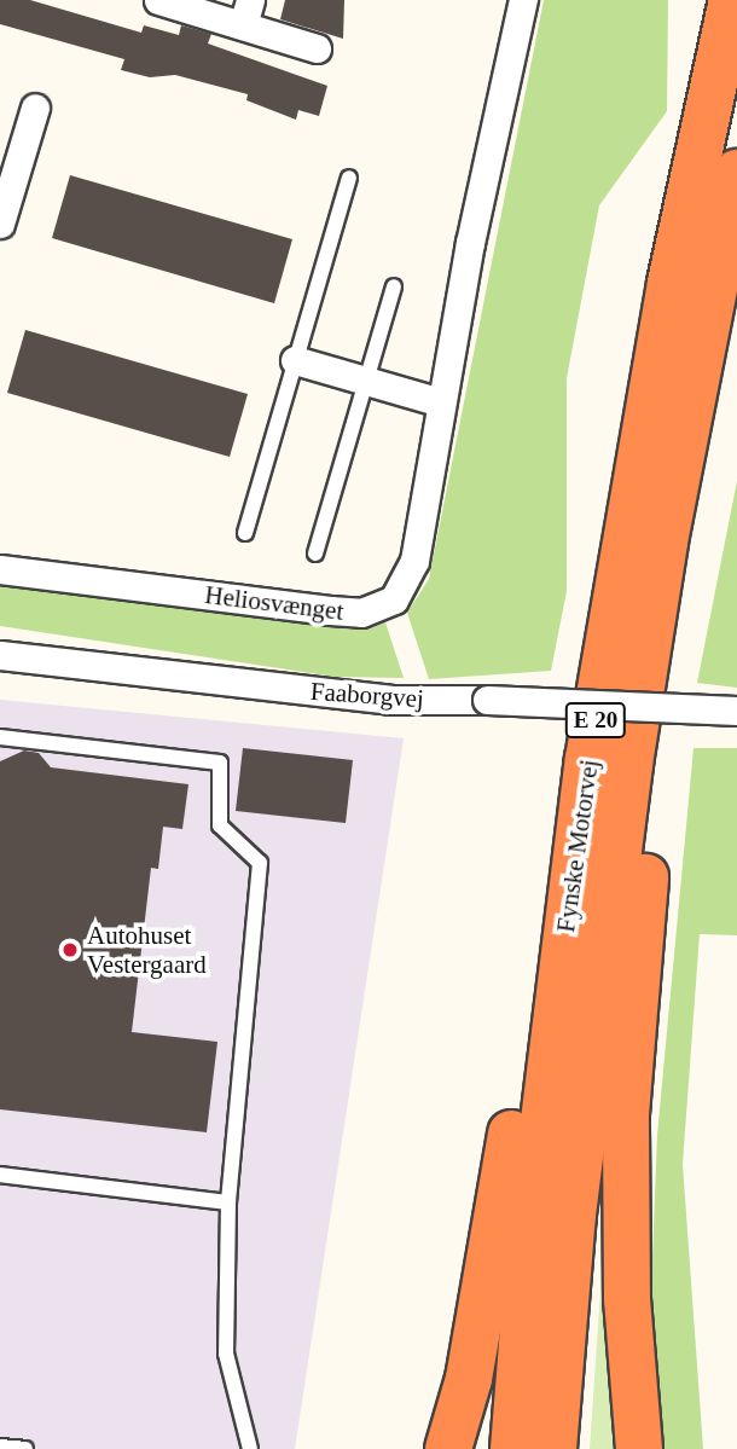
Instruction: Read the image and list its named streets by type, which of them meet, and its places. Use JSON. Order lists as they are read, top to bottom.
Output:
{
  "streets": {
    "highway": ["E 20", "Fynske Motorvej"],
    "street": ["Heliosvænget", "Faaborgvej"]
  },
  "places": ["Autohuset Vestergaard"]
}
